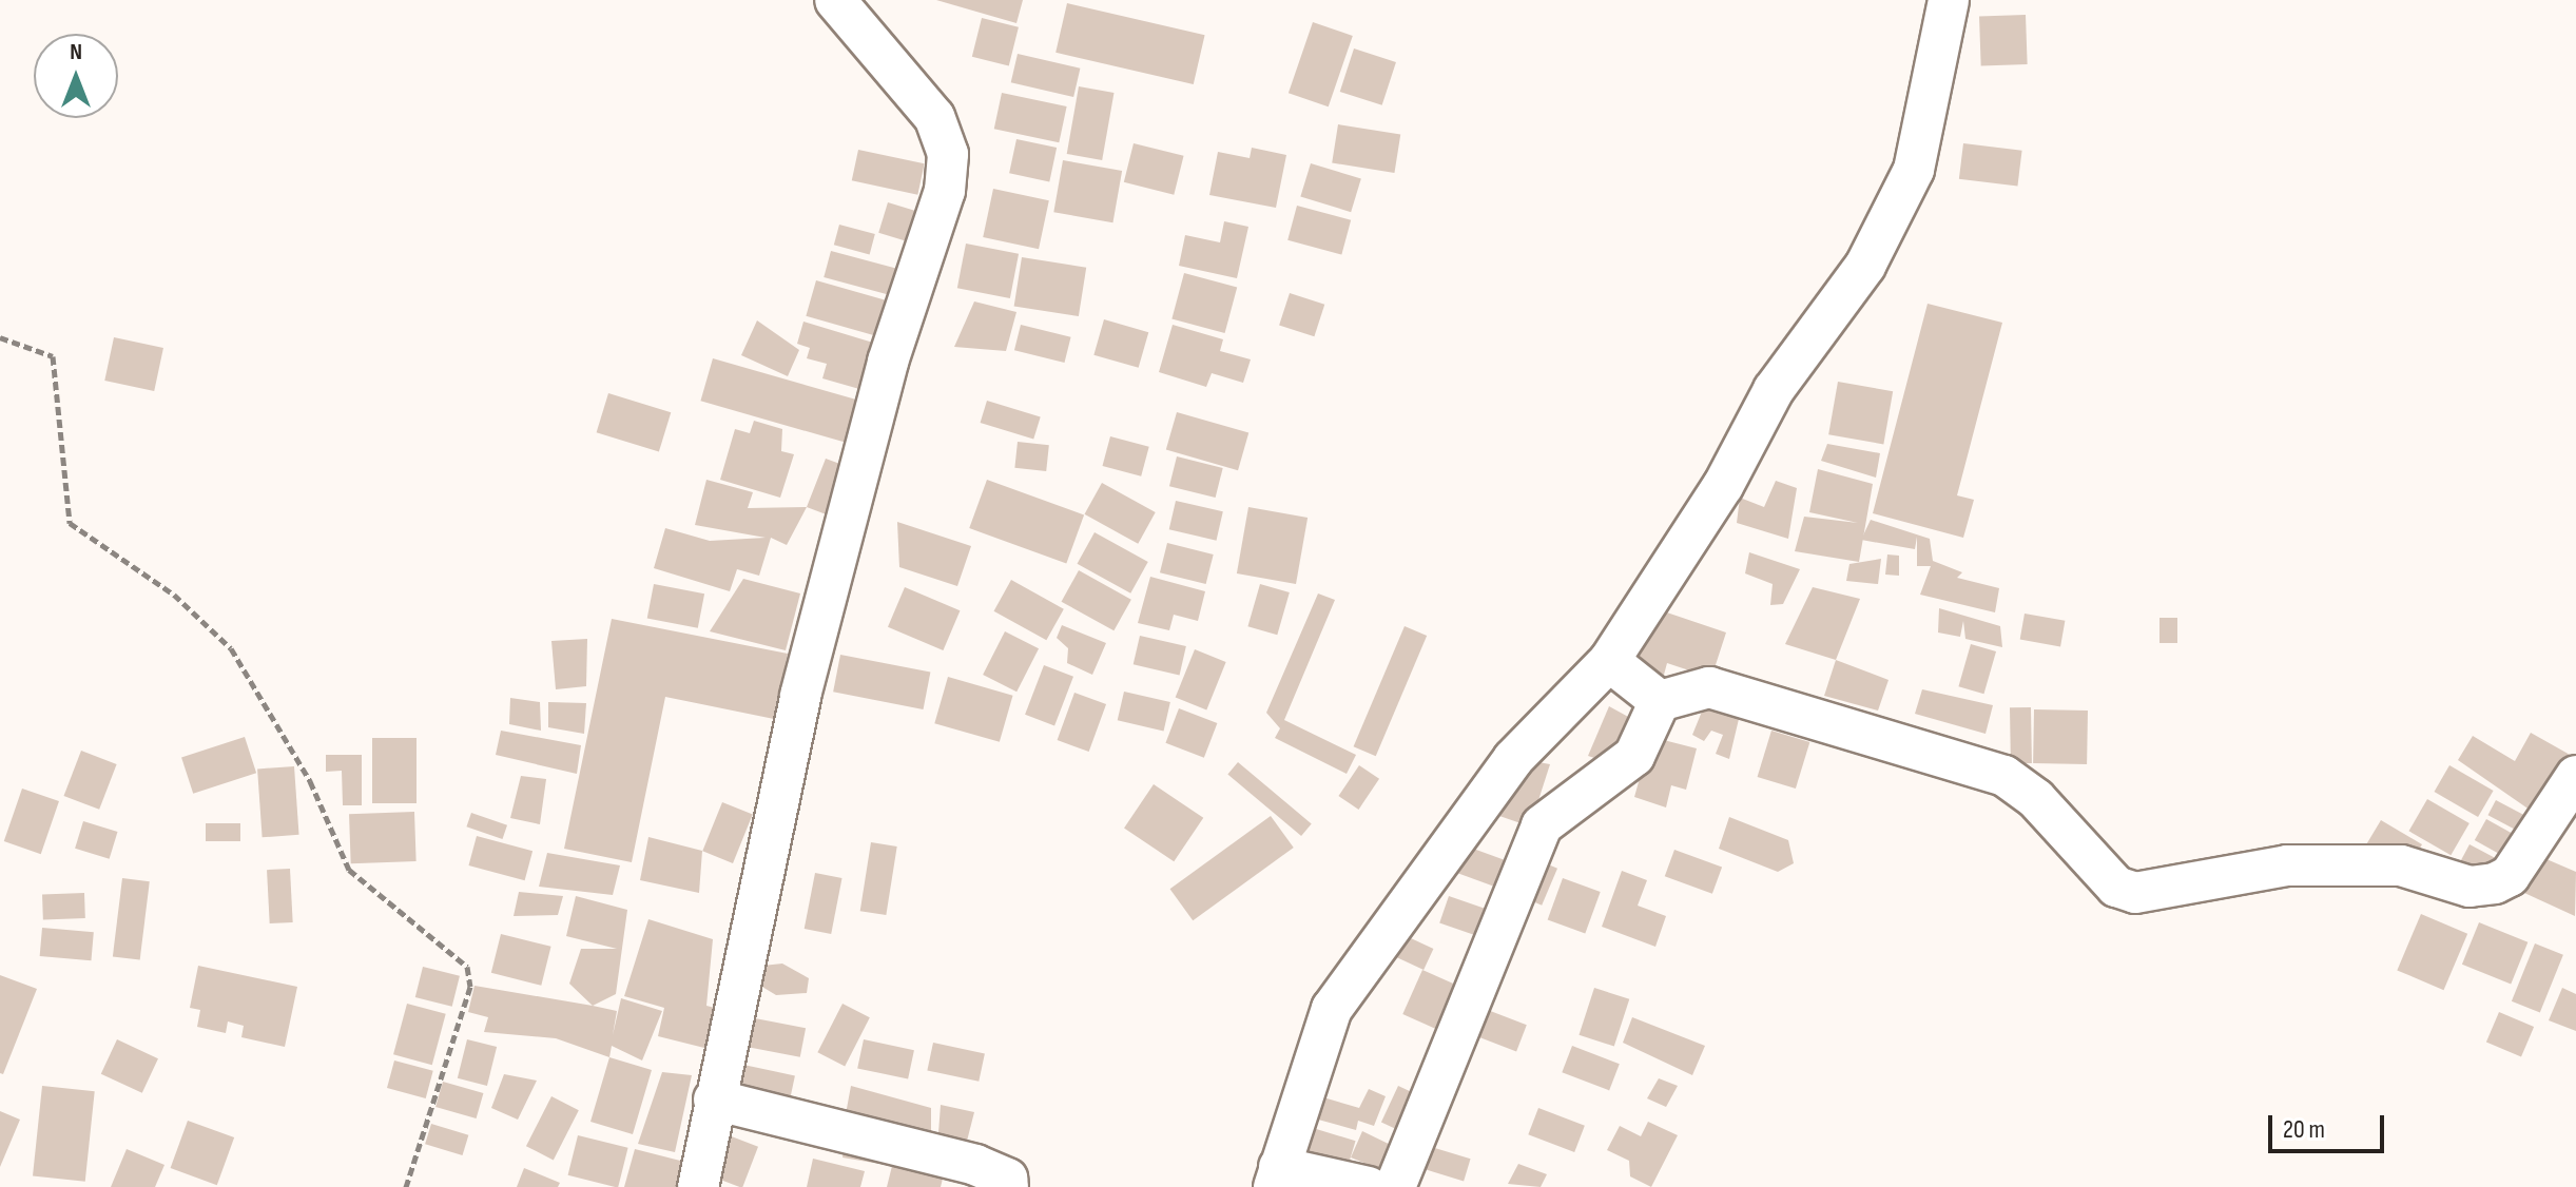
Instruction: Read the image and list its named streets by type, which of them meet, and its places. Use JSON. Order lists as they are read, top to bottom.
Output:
{
  "scale_bar": "20 m",
  "north": "top"
}
